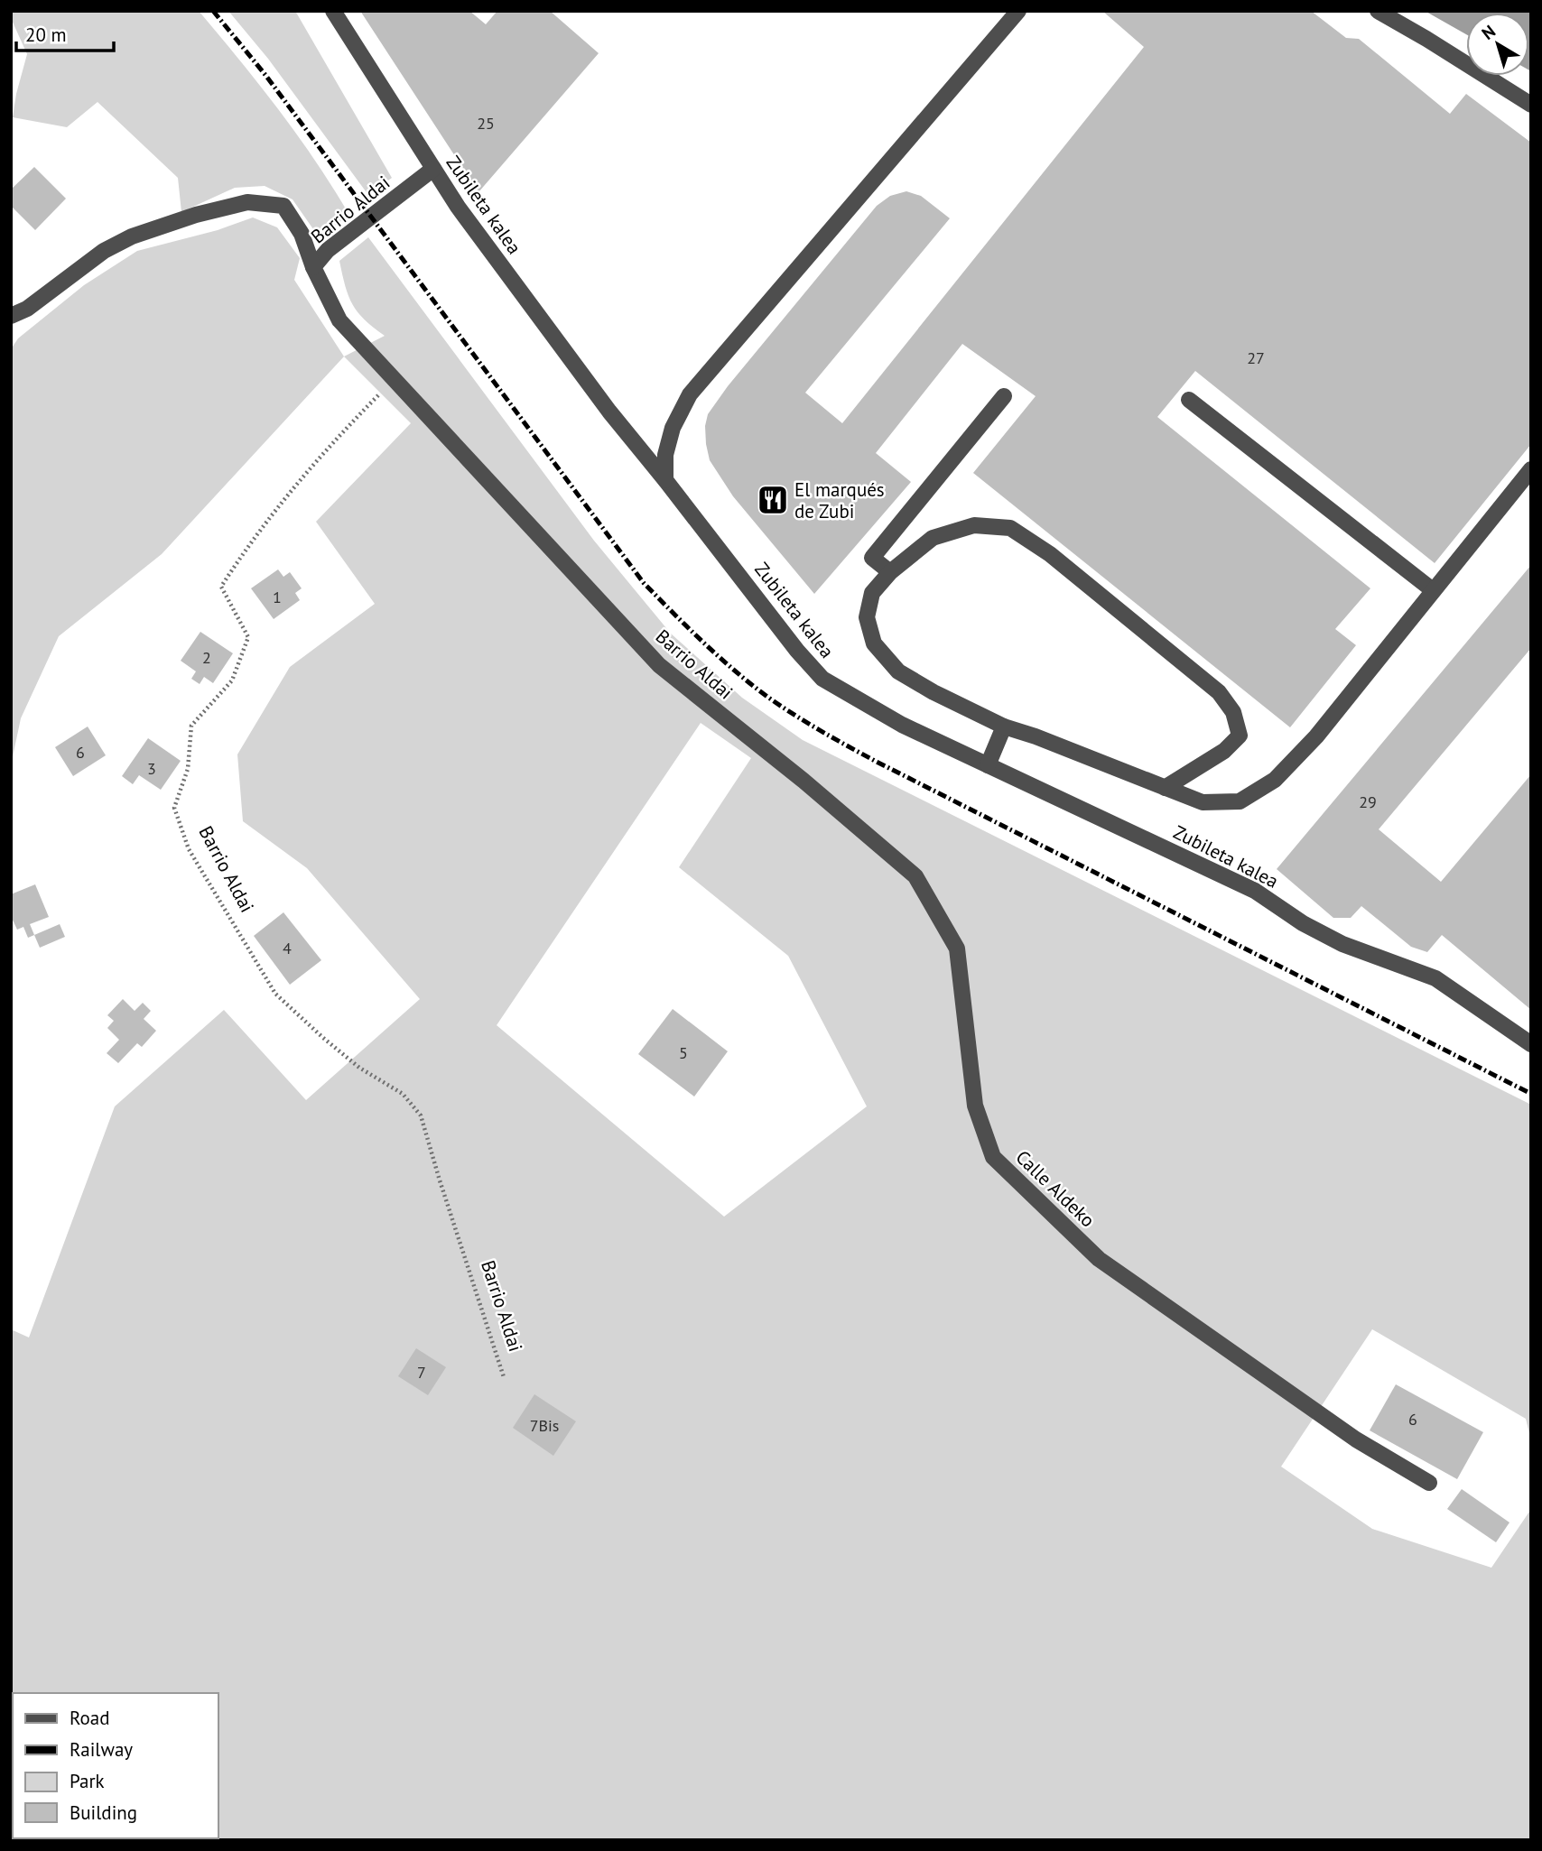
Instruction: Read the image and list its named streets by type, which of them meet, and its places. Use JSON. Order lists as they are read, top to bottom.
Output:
{
  "streets": {
    "street": ["Zubileta kalea", "Barrio Aldai", "Calle Aldeko"]
  },
  "crossings": [
    ["Zubileta kalea", "Barrio Aldai"],
    ["Barrio Aldai", "Calle Aldeko"]
  ],
  "places": {
    "restaurant": ["El marqués de Zubi"]
  },
  "house_numbers": [
    "25",
    "27",
    "1",
    "2",
    "6",
    "3",
    "29",
    "4",
    "5",
    "7",
    "6",
    "7Bis"
  ],
  "legend": [
    "Road",
    "Railway",
    "Park",
    "Building"
  ],
  "scale_bar": "20 m",
  "north": "top left"
}
